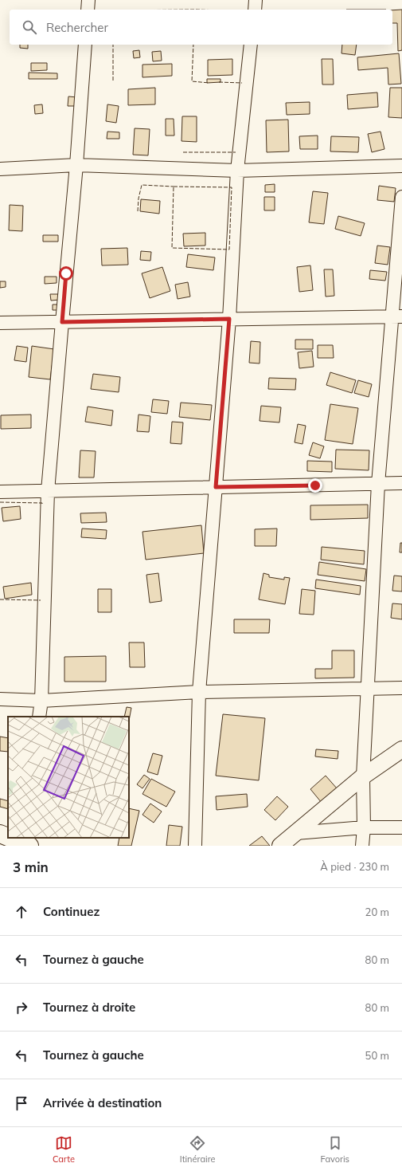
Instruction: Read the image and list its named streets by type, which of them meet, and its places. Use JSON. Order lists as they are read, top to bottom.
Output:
{
  "page": {
    "search": "Rechercher",
    "heading": ["3 min", "À pied · 230 m"],
    "list": [
      ["Continuez", "20 m"],
      ["Tournez à gauche", "80 m"],
      ["Tournez à droite", "80 m"],
      ["Tournez à gauche", "50 m"],
      "Arrivée à destination"
    ],
    "nav": ["Carte", "Itinéraire", "Favoris"]
  }
}
